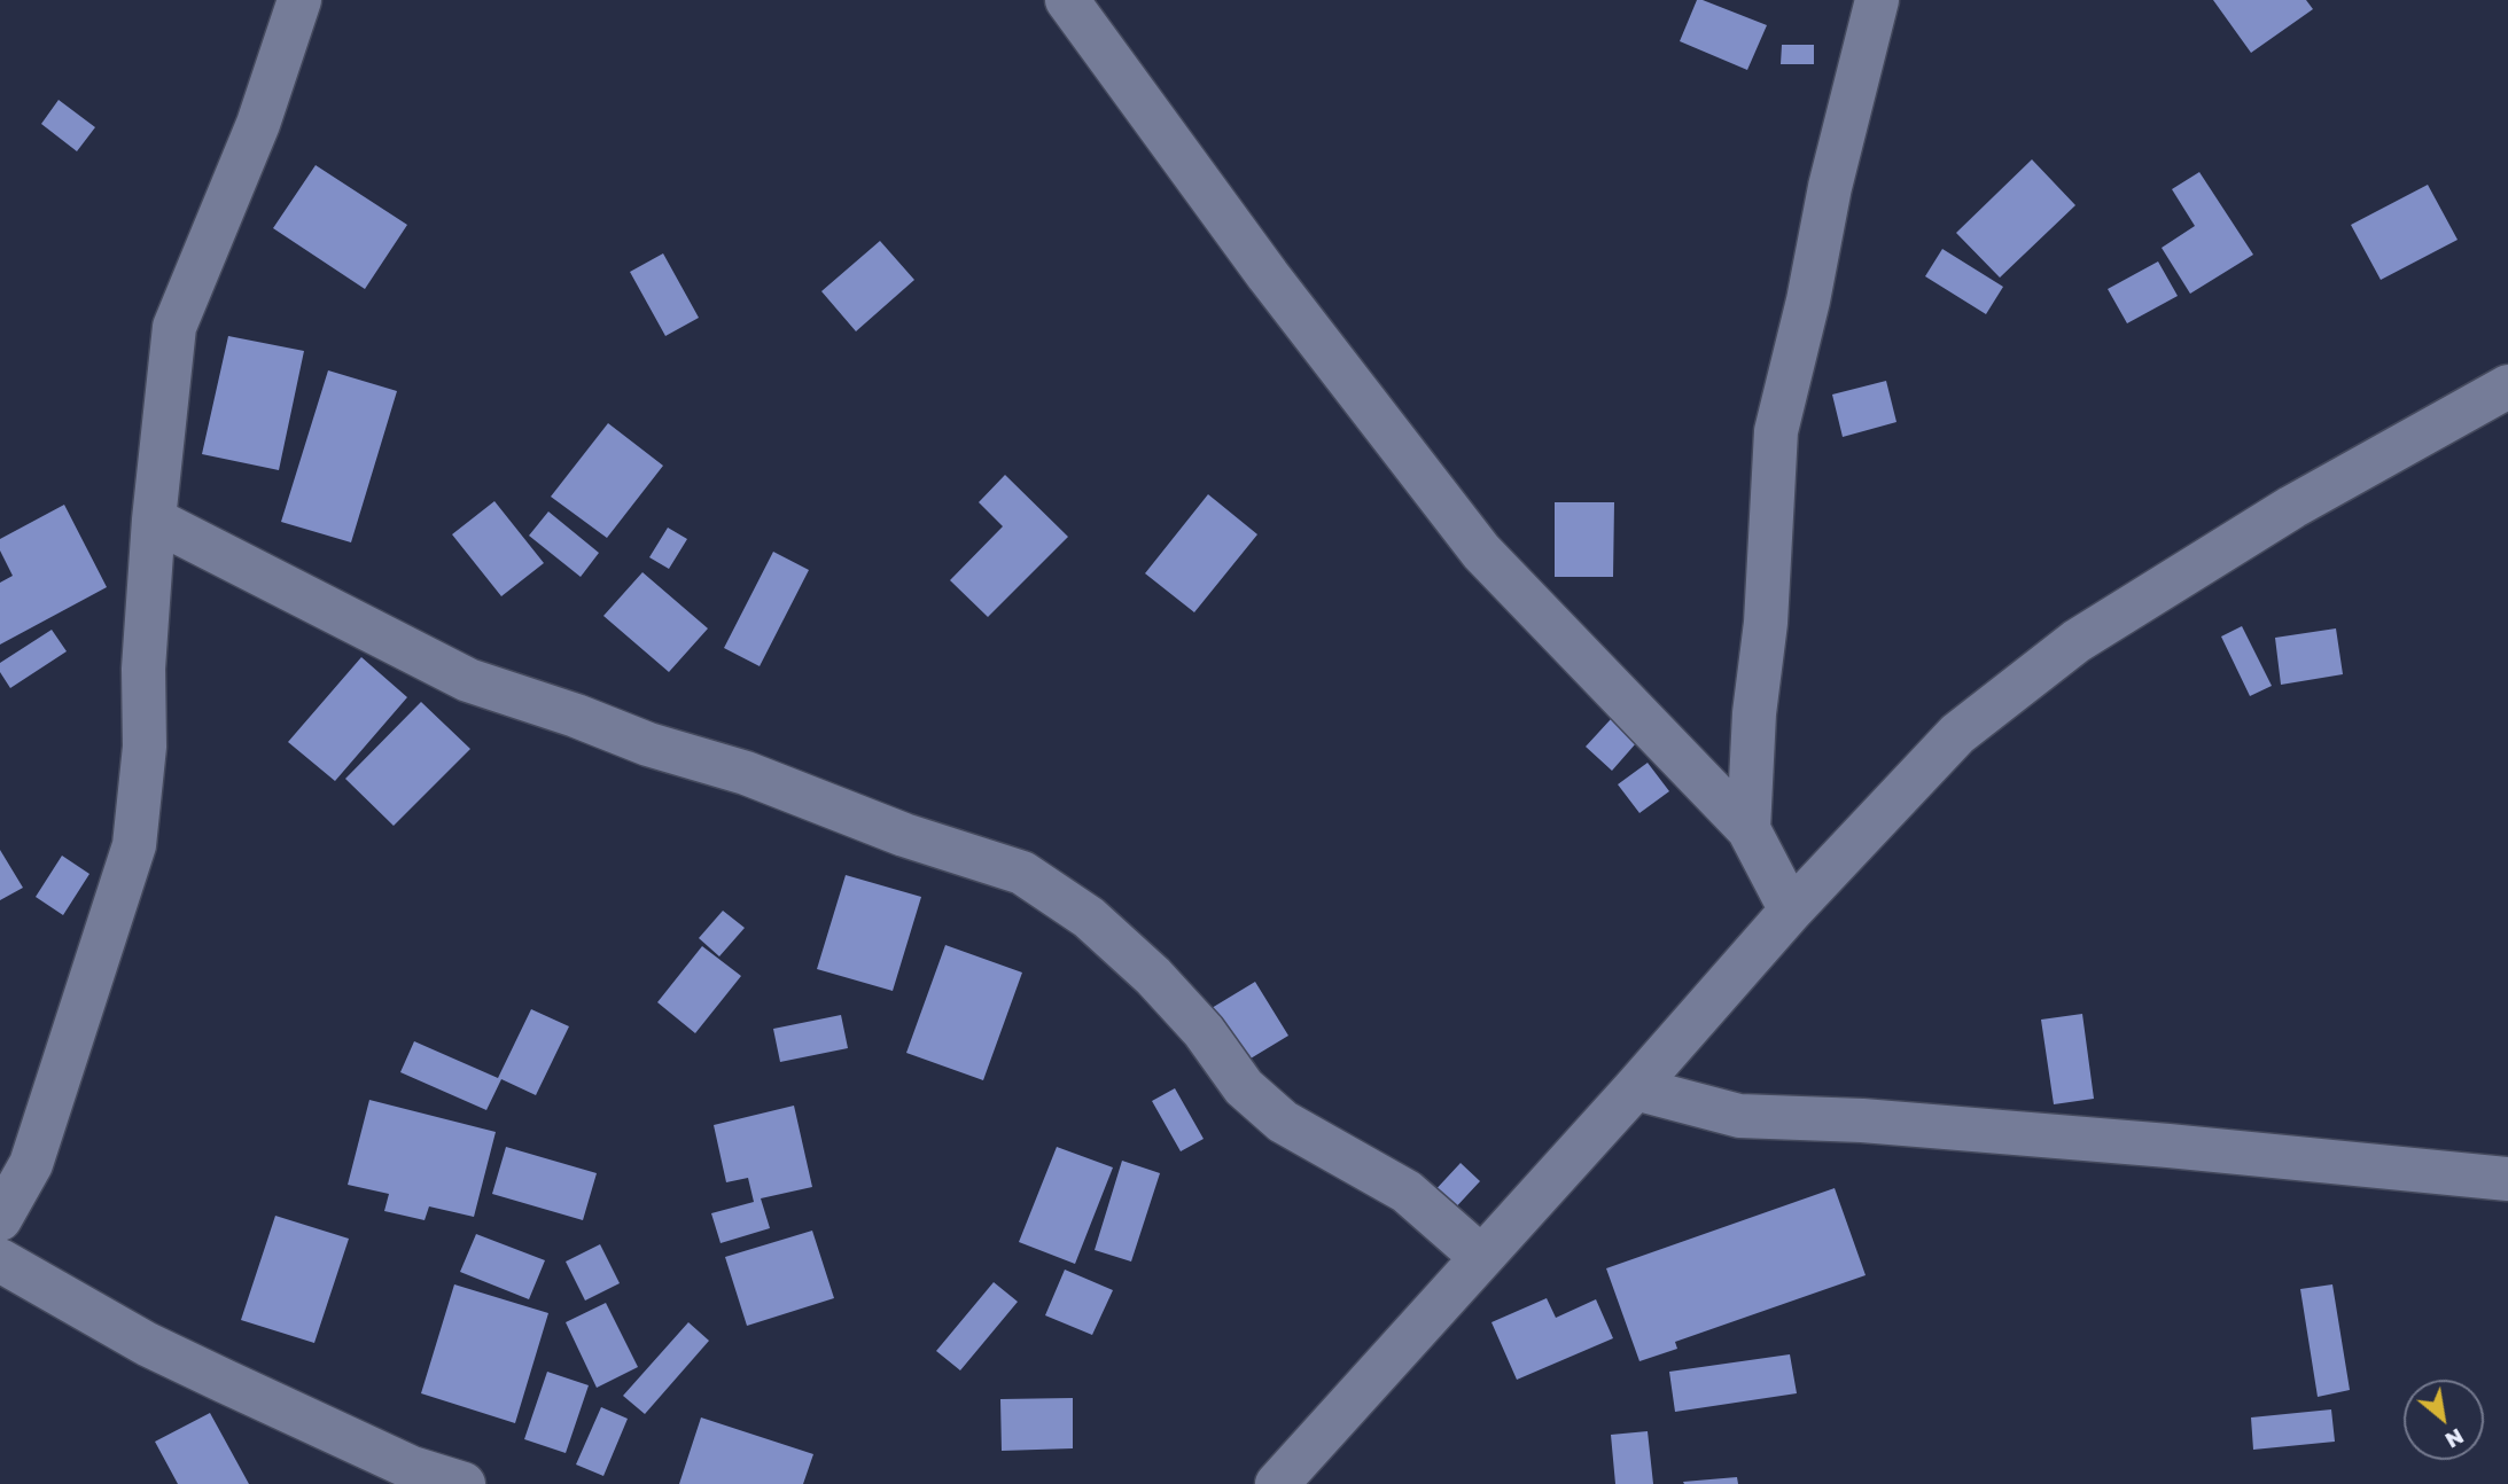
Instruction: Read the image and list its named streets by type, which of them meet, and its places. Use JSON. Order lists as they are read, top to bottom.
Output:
{
  "north": "bottom right"
}
